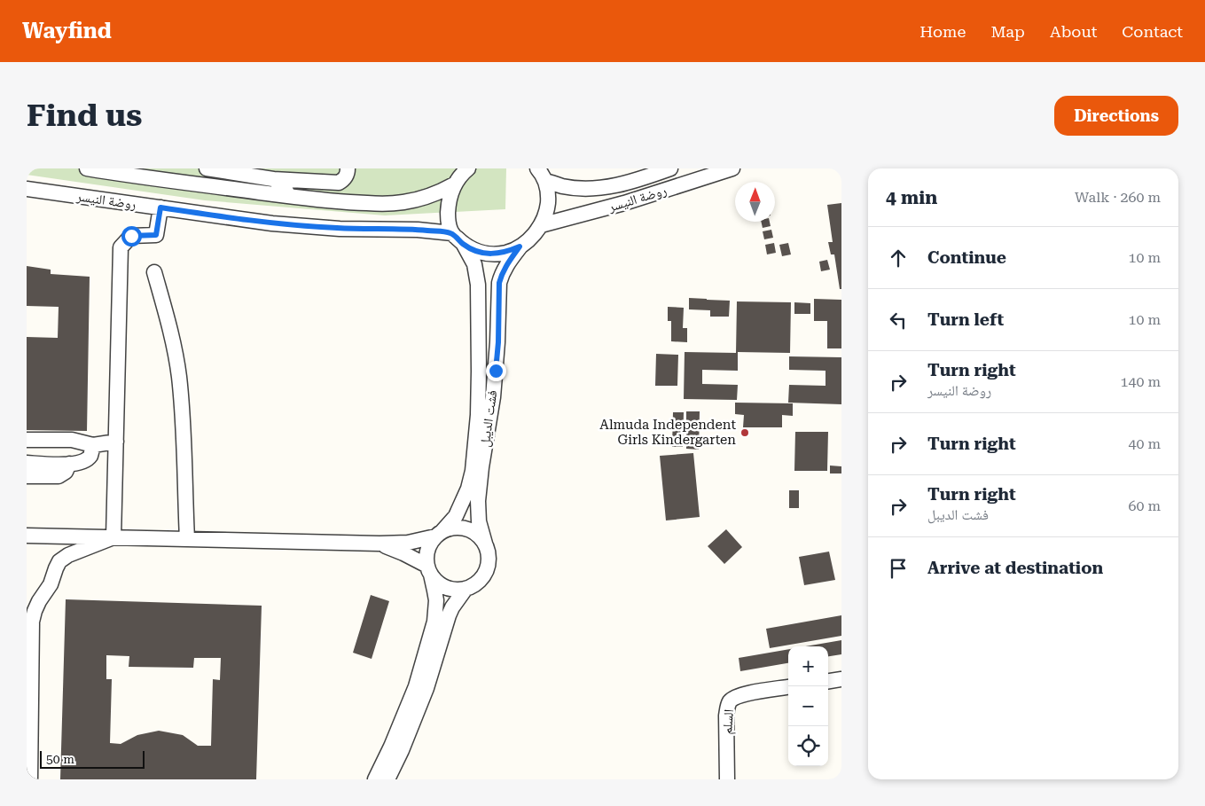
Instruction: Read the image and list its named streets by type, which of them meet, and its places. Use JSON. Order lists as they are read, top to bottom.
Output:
{
  "streets": {
    "street": ["روضة النيسر", "فشت الديبل", "السلم"]
  },
  "places": ["Almuda Independent Girls Kindergarten"],
  "scale_bar": "50 m",
  "north": "top",
  "page": {
    "header": "Wayfind",
    "nav": [
      "Home",
      "Map",
      "About",
      "Contact"
    ],
    "buttons": "Directions",
    "title": "Find us",
    "heading": ["4 min", "Walk · 260 m"],
    "list": [
      ["Continue", "10 m"],
      ["Turn left", "10 m"],
      ["Turn right", "روضة النيسر", "140 m"],
      ["Turn right", "40 m"],
      ["Turn right", "فشت الديبل", "60 m"],
      "Arrive at destination"
    ],
    "map_buttons": ["+", "−"],
    "scale": "50 m"
  }
}
